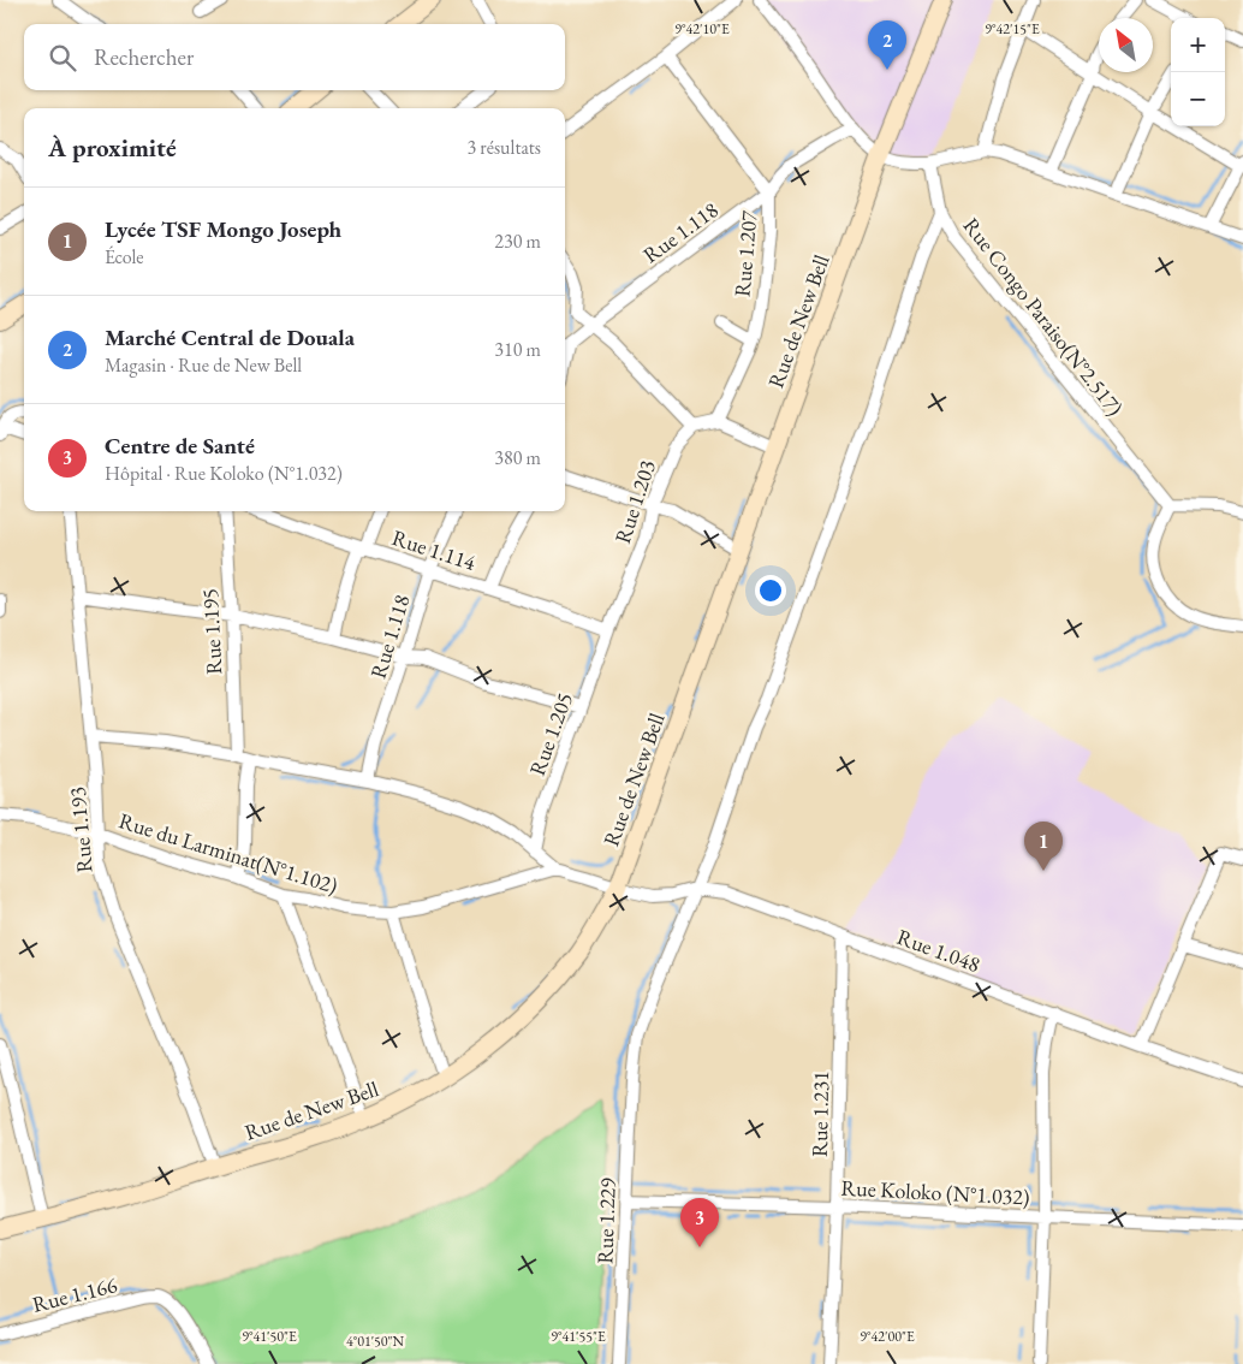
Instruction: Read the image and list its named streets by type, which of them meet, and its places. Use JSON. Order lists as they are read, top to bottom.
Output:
{
  "streets": {
    "main road": ["Rue de New Bell"],
    "street": [
      "Rue 1.118",
      "Rue 1.207",
      "Rue Congo Paraiso(N°2.517)",
      "Rue 1.203",
      "Rue 1.114",
      "Rue 1.195",
      "Rue 1.205",
      "Rue 1.193",
      "Rue du Larminat(N°1.102)",
      "Rue 1.048",
      "Rue 1.231",
      "Rue Koloko (N°1.032)",
      "Rue 1.229",
      "Rue 1.166"
    ]
  },
  "crossings": [
    ["Rue 1.118", "Rue 1.207"],
    ["Rue 1.118", "Rue 1.114"],
    ["Rue Congo Paraiso(N°2.517)", "Rue 1.229"],
    ["Rue de New Bell", "Rue 1.193"],
    ["Rue de New Bell", "Rue 1.048"],
    ["Rue 1.203", "Rue 1.114"],
    ["Rue 1.203", "Rue 1.205"],
    ["Rue 1.114", "Rue 1.205"],
    ["Rue 1.193", "Rue du Larminat(N°1.102)"],
    ["Rue 1.048", "Rue 1.231"],
    ["Rue 1.048", "Rue 1.229"],
    ["Rue 1.231", "Rue Koloko (N°1.032)"],
    ["Rue Koloko (N°1.032)", "Rue 1.229"]
  ],
  "north": "top left",
  "page": {
    "map_buttons": ["+", "−"],
    "pins": ["2", "1", "3"],
    "search": "Rechercher",
    "heading": ["À proximité", "3 résultats"],
    "list": [
      {
        "mark": "1",
        "name": "Lycée TSF Mongo Joseph",
        "note": "École",
        "value": "230 m"
      },
      {
        "mark": "2",
        "name": "Marché Central de Douala",
        "note": "Magasin · Rue de New Bell",
        "value": "310 m"
      },
      {
        "mark": "3",
        "name": "Centre de Santé",
        "note": "Hôpital · Rue Koloko (N°1.032)",
        "value": "380 m"
      }
    ]
  },
  "coordinates": [
    "9°42'10\"E",
    "9°42'15\"E",
    "9°41'50\"E",
    "9°41'55\"E",
    "9°42'00\"E",
    "4°01'50\"N"
  ]
}
